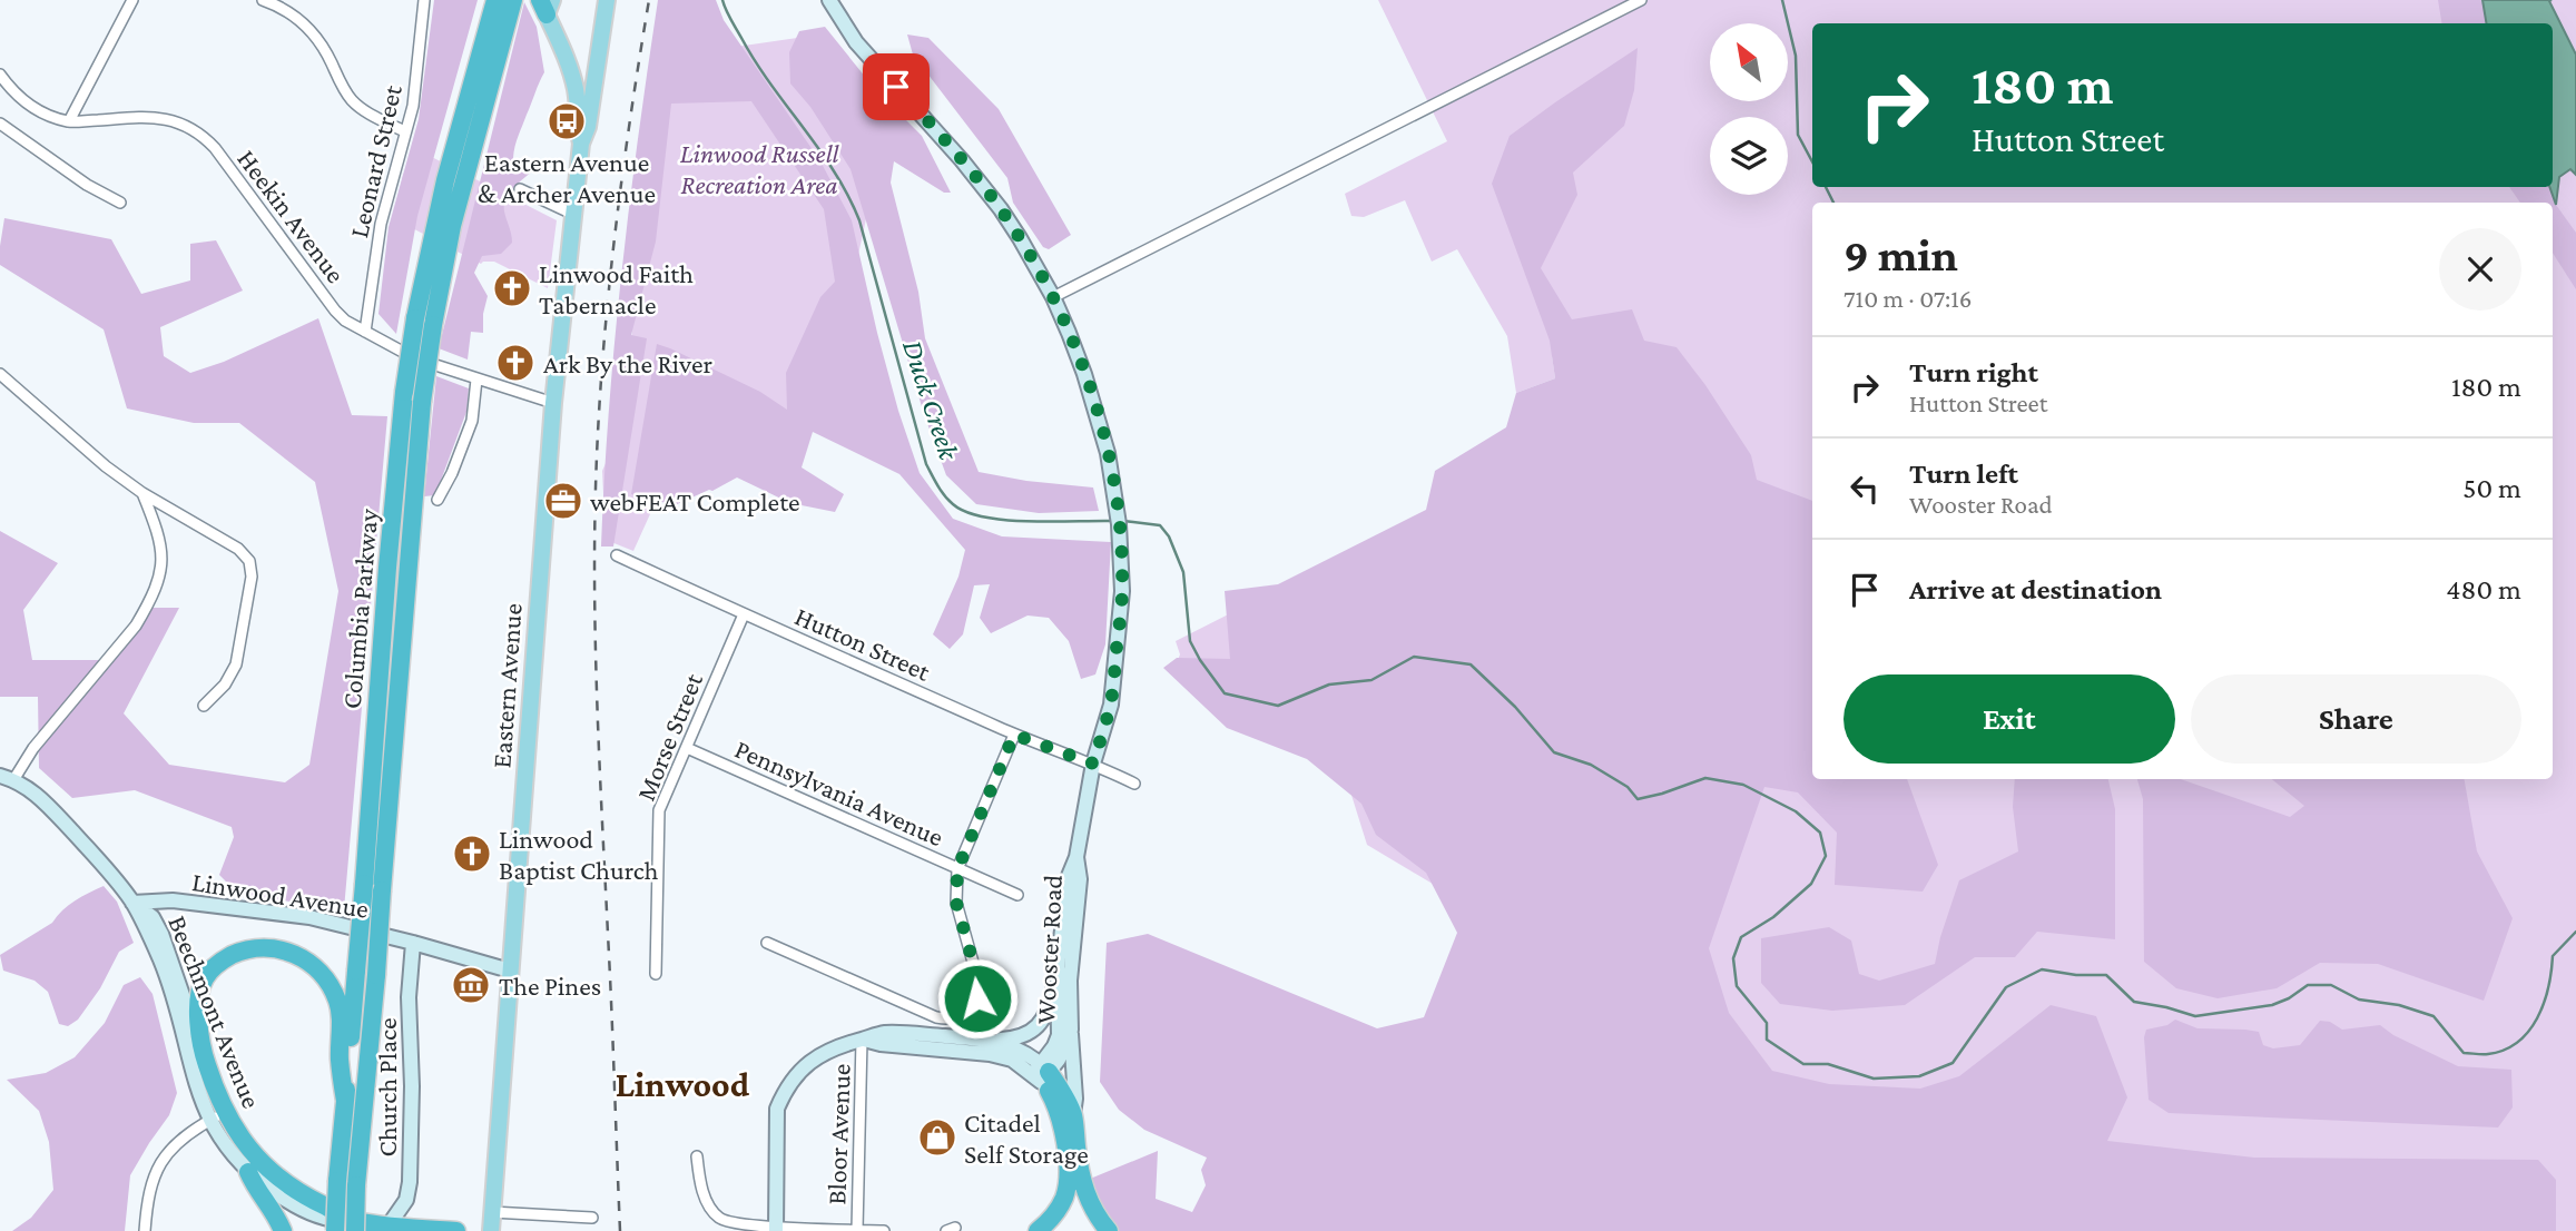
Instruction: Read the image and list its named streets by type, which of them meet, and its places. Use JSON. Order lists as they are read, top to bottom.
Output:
{
  "streets": {
    "highway": ["Columbia Parkway", "Beechmont Avenue"],
    "main road": ["Eastern Avenue"],
    "street": [
      "Leonard Street",
      "Heekin Avenue",
      "Hutton Street",
      "Morse Street",
      "Pennsylvania Avenue",
      "Linwood Avenue",
      "Wooster Road",
      "Church Place",
      "Bloor Avenue"
    ]
  },
  "crossings": [
    ["Leonard Street", "Heekin Avenue"],
    ["Heekin Avenue", "Eastern Avenue"],
    ["Columbia Parkway", "Beechmont Avenue"],
    ["Hutton Street", "Morse Street"],
    ["Hutton Street", "Wooster Road"],
    ["Eastern Avenue", "Linwood Avenue"],
    ["Morse Street", "Pennsylvania Avenue"],
    ["Linwood Avenue", "Beechmont Avenue"],
    ["Linwood Avenue", "Church Place"],
    ["Beechmont Avenue", "Church Place"]
  ],
  "districts": ["Linwood"],
  "water": ["Duck Creek"],
  "parks": ["Linwood Russell Recreation Area"],
  "places": {
    "bus stop": ["Eastern Avenue & Archer Avenue"],
    "church": ["Linwood Faith Tabernacle", "Ark By the River", "Linwood Baptist Church"],
    "office": ["webFEAT Complete"],
    "museum": ["The Pines"],
    "shop": ["Citadel Self Storage"]
  },
  "north": "top left",
  "page": {
    "turn": ["180 m", "Hutton Street"],
    "heading": ["9 min", "710 m · 07:16"],
    "list": [
      {
        "name": "Turn right",
        "note": "Hutton Street",
        "value": "180 m"
      },
      {
        "name": "Turn left",
        "note": "Wooster Road",
        "value": "50 m"
      },
      {
        "name": "Arrive at destination",
        "value": "480 m"
      }
    ],
    "buttons": ["Exit", "Share"]
  }
}
